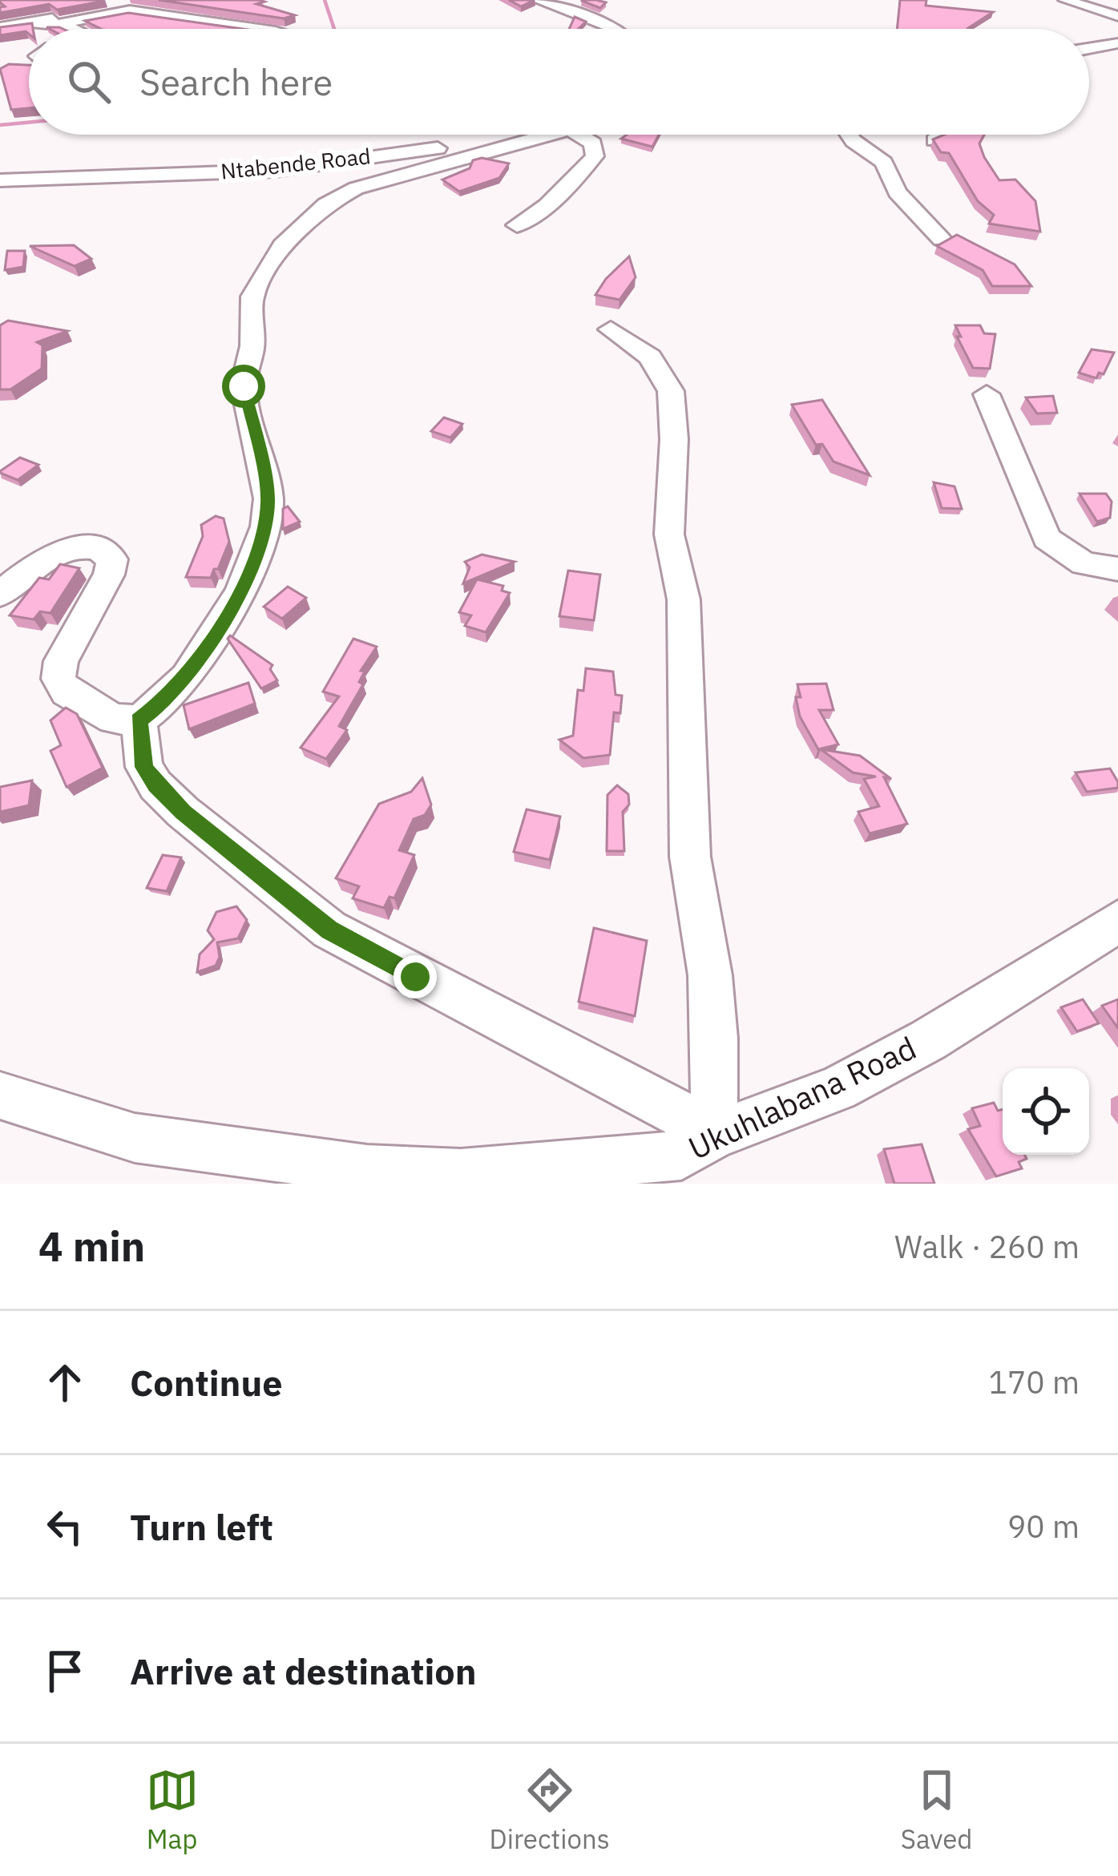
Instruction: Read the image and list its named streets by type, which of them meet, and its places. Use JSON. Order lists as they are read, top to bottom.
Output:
{
  "streets": {
    "street": ["Ntabende Road", "Ukuhlabana Road"]
  },
  "page": {
    "search": "Search here",
    "heading": ["4 min", "Walk · 260 m"],
    "list": [
      ["Continue", "170 m"],
      ["Turn left", "90 m"],
      "Arrive at destination"
    ],
    "nav": ["Map", "Directions", "Saved"]
  }
}
